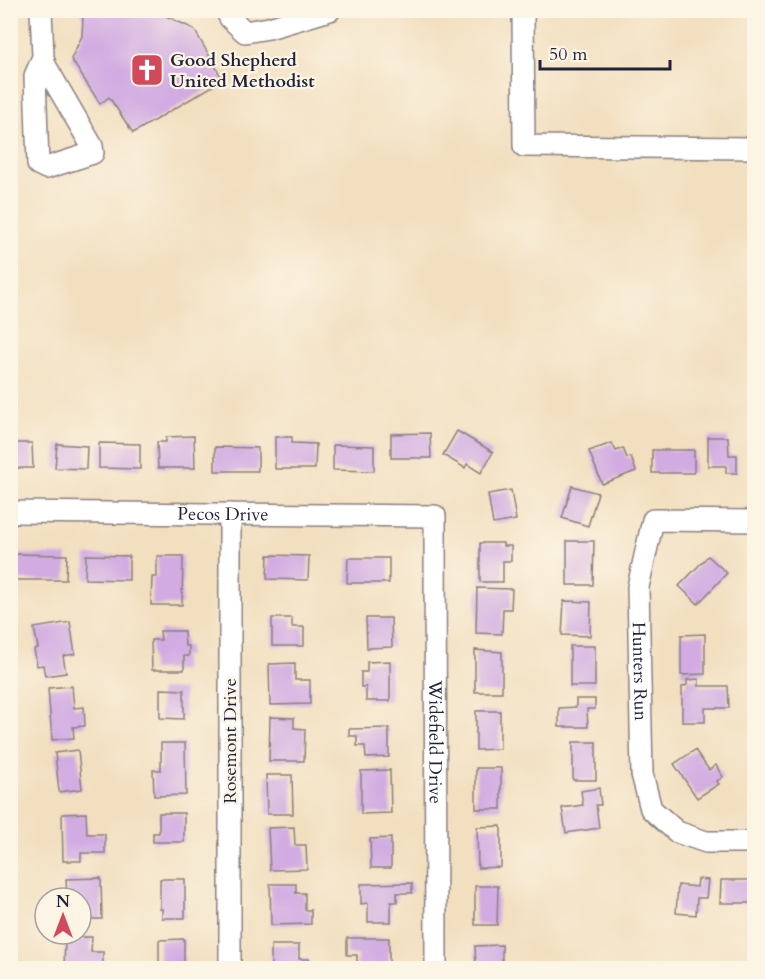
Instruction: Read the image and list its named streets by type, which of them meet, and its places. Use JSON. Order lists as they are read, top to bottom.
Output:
{
  "streets": {
    "street": [
      "Pecos Drive",
      "Hunters Run",
      "Rosemont Drive",
      "Widefield Drive"
    ]
  },
  "crossings": [
    ["Pecos Drive", "Rosemont Drive"],
    ["Pecos Drive", "Widefield Drive"]
  ],
  "places": {
    "church": ["Good Shepherd United Methodist"]
  },
  "scale_bar": "50 m",
  "north": "top"
}
